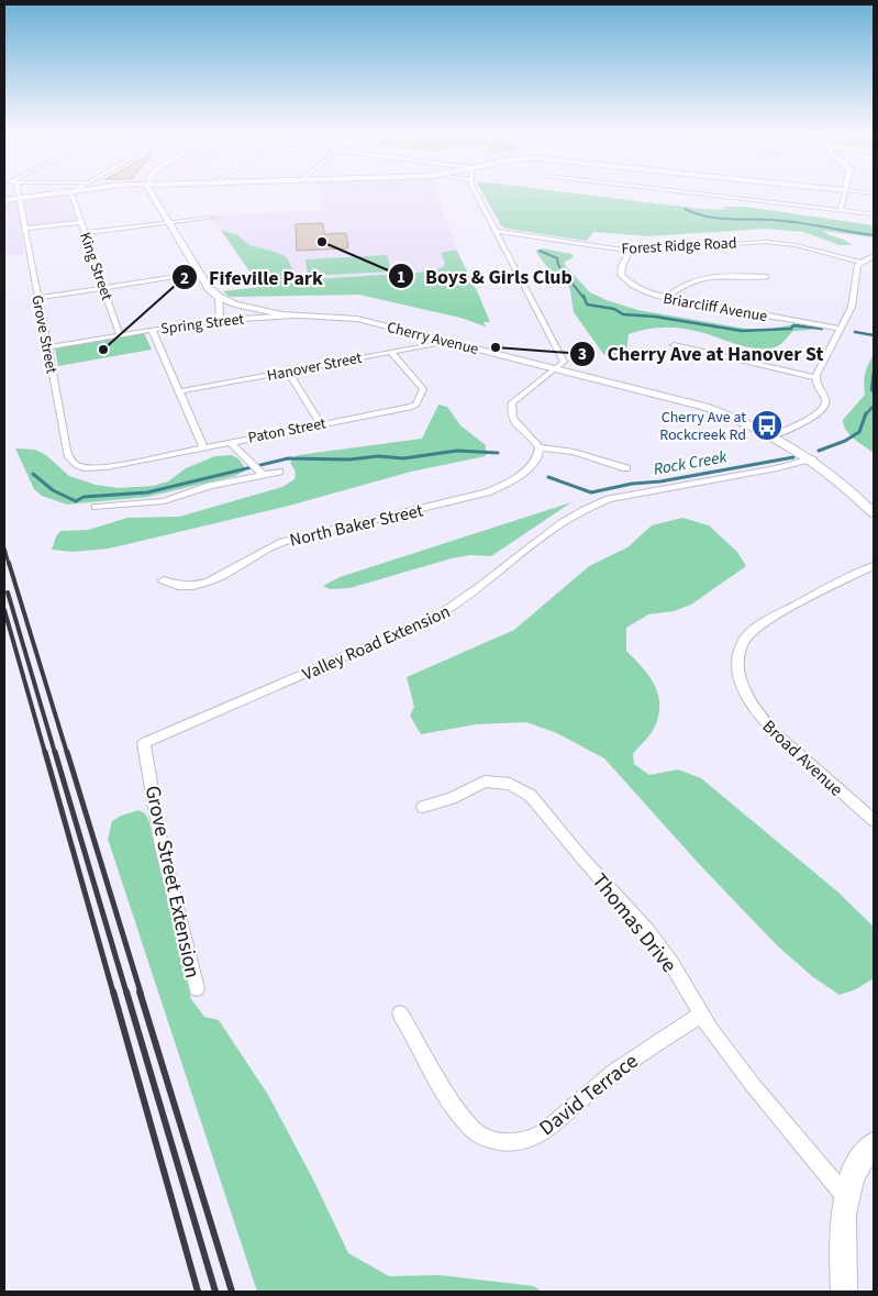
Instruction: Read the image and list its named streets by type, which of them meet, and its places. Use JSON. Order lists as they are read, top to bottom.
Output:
{
  "streets": {
    "street": [
      "Forest Ridge Road",
      "King Street",
      "Briarcliff Avenue",
      "Spring Street",
      "Grove Street",
      "Cherry Avenue",
      "Hanover Street",
      "Paton Street",
      "North Baker Street",
      "Valley Road Extension",
      "Broad Avenue",
      "Grove Street Extension",
      "Thomas Drive",
      "David Terrace"
    ]
  },
  "crossings": [
    ["Forest Ridge Road", "Briarcliff Avenue"],
    ["King Street", "Spring Street"],
    ["Spring Street", "Grove Street"],
    ["Spring Street", "Cherry Avenue"],
    ["Grove Street", "Paton Street"],
    ["Cherry Avenue", "Hanover Street"],
    ["Cherry Avenue", "Valley Road Extension"],
    ["Hanover Street", "Paton Street"],
    ["Valley Road Extension", "Grove Street Extension"],
    ["Thomas Drive", "David Terrace"]
  ],
  "water": ["Rock Creek"],
  "places": {
    "other": ["Boys & Girls Club", "Cherry Ave at Hanover St", "Fifeville Park"],
    "bus stop": ["Cherry Ave at Rockcreek Rd"]
  }
}
